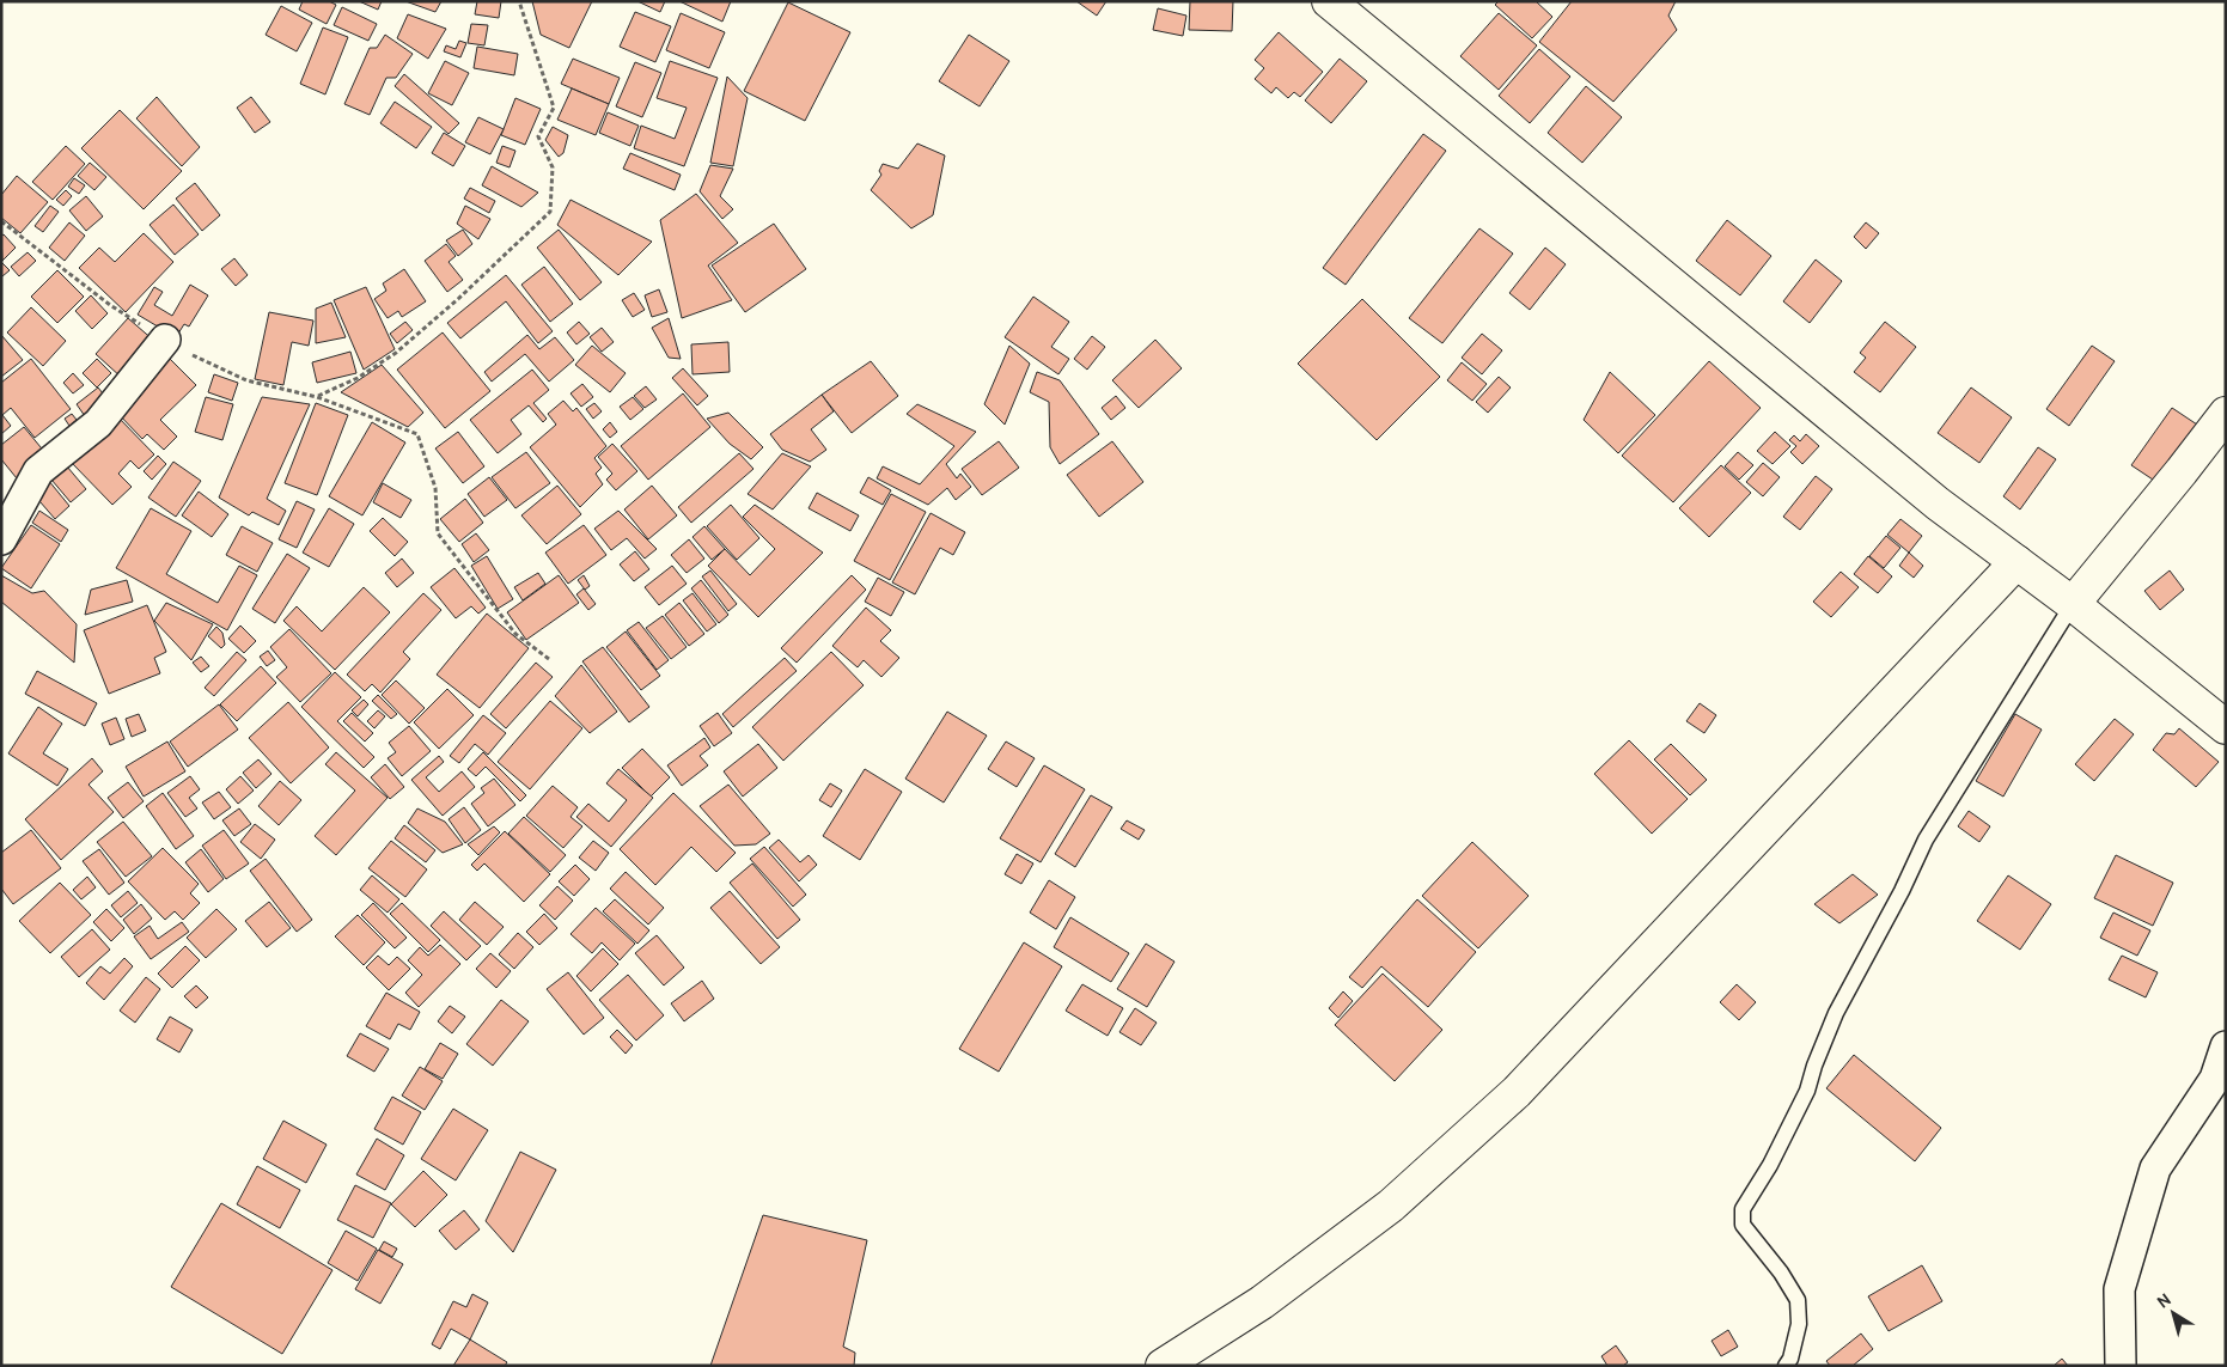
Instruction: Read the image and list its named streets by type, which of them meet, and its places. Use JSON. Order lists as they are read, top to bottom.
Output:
{
  "north": "top left"
}
